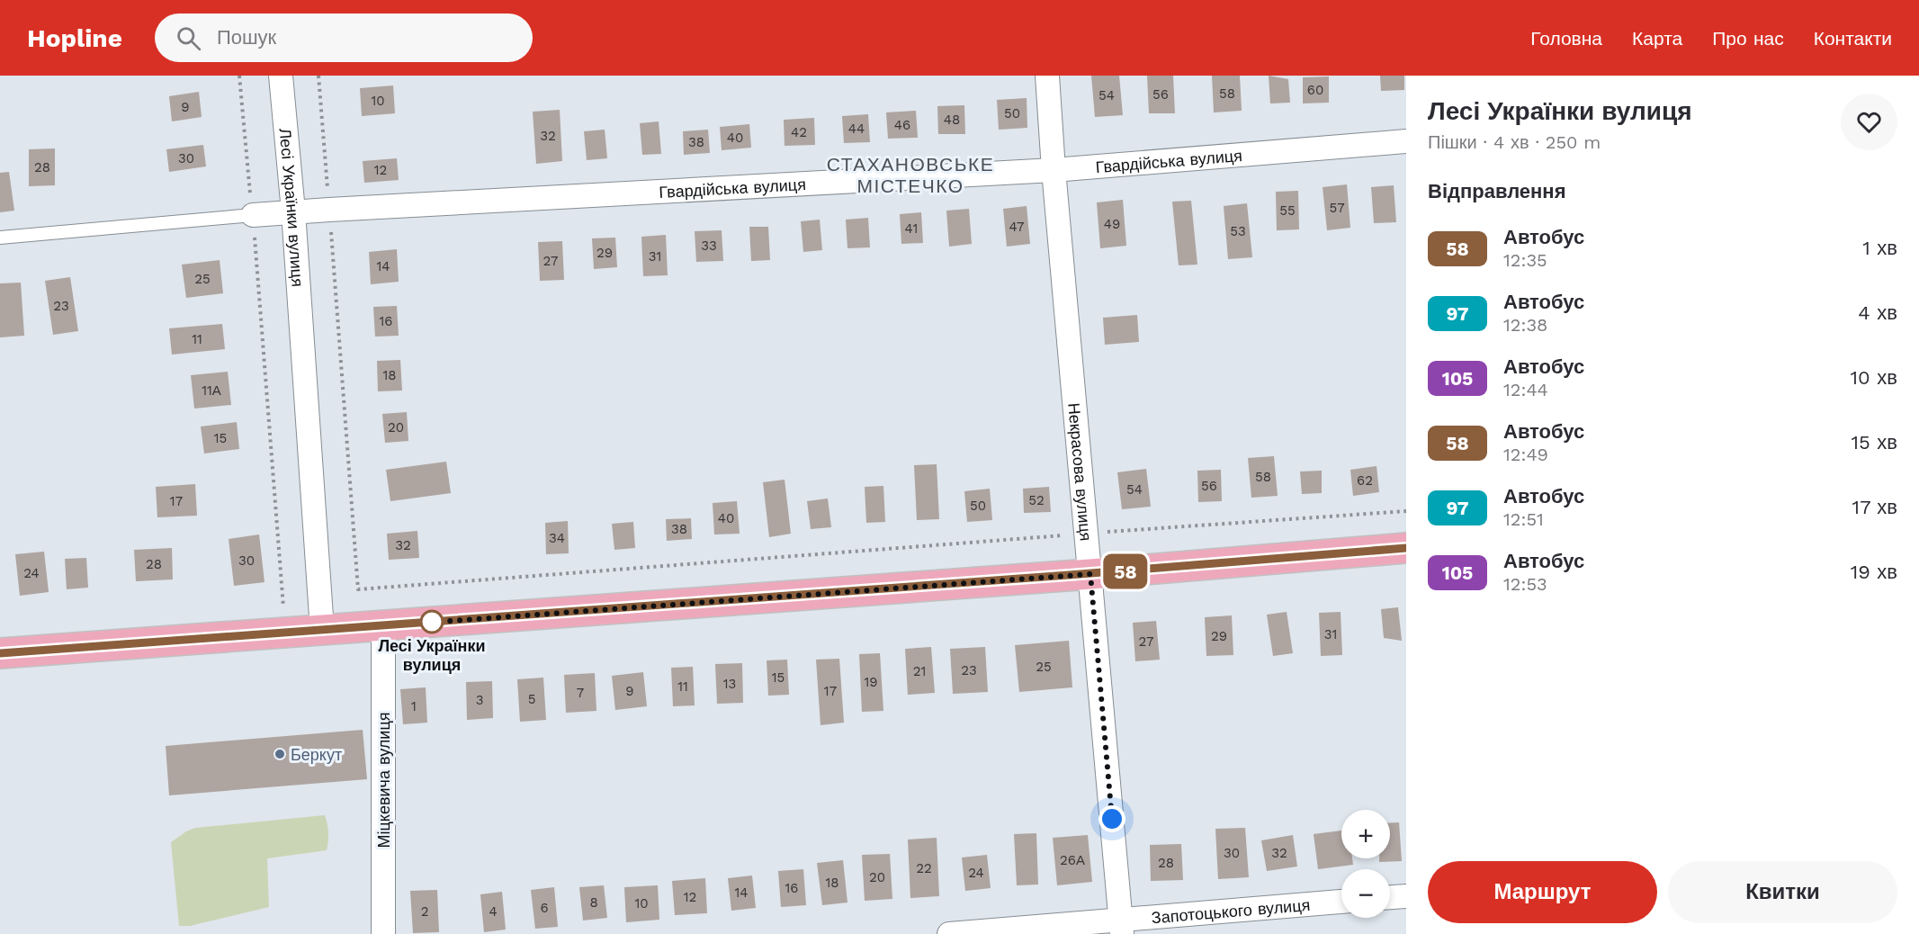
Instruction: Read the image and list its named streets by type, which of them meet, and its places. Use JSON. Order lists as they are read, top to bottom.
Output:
{
  "streets": {
    "street": [
      "Гвардійська вулиця",
      "Лесі Українки вулиця",
      "Некрасова вулиця",
      "Міцкевича вулиця",
      "Запотоцького вулиця"
    ]
  },
  "crossings": [
    ["Гвардійська вулиця", "Лесі Українки вулиця"],
    ["Гвардійська вулиця", "Некрасова вулиця"],
    ["Некрасова вулиця", "Запотоцького вулиця"]
  ],
  "districts": ["СТАХАНОВСЬКЕ МІСТЕЧКО"],
  "places": ["Лесі Українки вулиця", "Беркут"],
  "lines": ["bus line 58"],
  "house_numbers": [
    "60",
    "58",
    "56",
    "54",
    "10",
    "9",
    "50",
    "48",
    "46",
    "44",
    "42",
    "32",
    "40",
    "38",
    "30",
    "28",
    "12",
    "57",
    "55",
    "49",
    "47",
    "41",
    "53",
    "33",
    "29",
    "31",
    "27",
    "14",
    "25",
    "23",
    "16",
    "11",
    "18",
    "11А",
    "20",
    "15",
    "58",
    "62",
    "56",
    "54",
    "52",
    "17",
    "50",
    "40",
    "38",
    "34",
    "32",
    "30",
    "28",
    "24",
    "31",
    "29",
    "27",
    "25",
    "23",
    "21",
    "15",
    "19",
    "13",
    "11",
    "9",
    "17",
    "7",
    "5",
    "3",
    "1",
    "30",
    "32",
    "26А",
    "28",
    "22",
    "24",
    "20",
    "18",
    "16",
    "14",
    "12",
    "8",
    "10",
    "6",
    "2",
    "4"
  ],
  "page": {
    "header": "Hopline",
    "search": "Пошук",
    "nav": [
      "Головна",
      "Карта",
      "Про нас",
      "Контакти"
    ],
    "on_map": "58",
    "heading": [
      ["Лесі Українки вулиця", "Пішки · 4 хв · 250 m"],
      "Відправлення"
    ],
    "list": [
      {
        "mark": "58",
        "name": "Автобус",
        "note": "12:35",
        "value": "1 хв"
      },
      {
        "mark": "97",
        "name": "Автобус",
        "note": "12:38",
        "value": "4 хв"
      },
      {
        "mark": "105",
        "name": "Автобус",
        "note": "12:44",
        "value": "10 хв"
      },
      {
        "mark": "58",
        "name": "Автобус",
        "note": "12:49",
        "value": "15 хв"
      },
      {
        "mark": "97",
        "name": "Автобус",
        "note": "12:51",
        "value": "17 хв"
      },
      {
        "mark": "105",
        "name": "Автобус",
        "note": "12:53",
        "value": "19 хв"
      }
    ],
    "map_buttons": ["+", "−"],
    "buttons": ["Маршрут", "Квитки"]
  }
}
